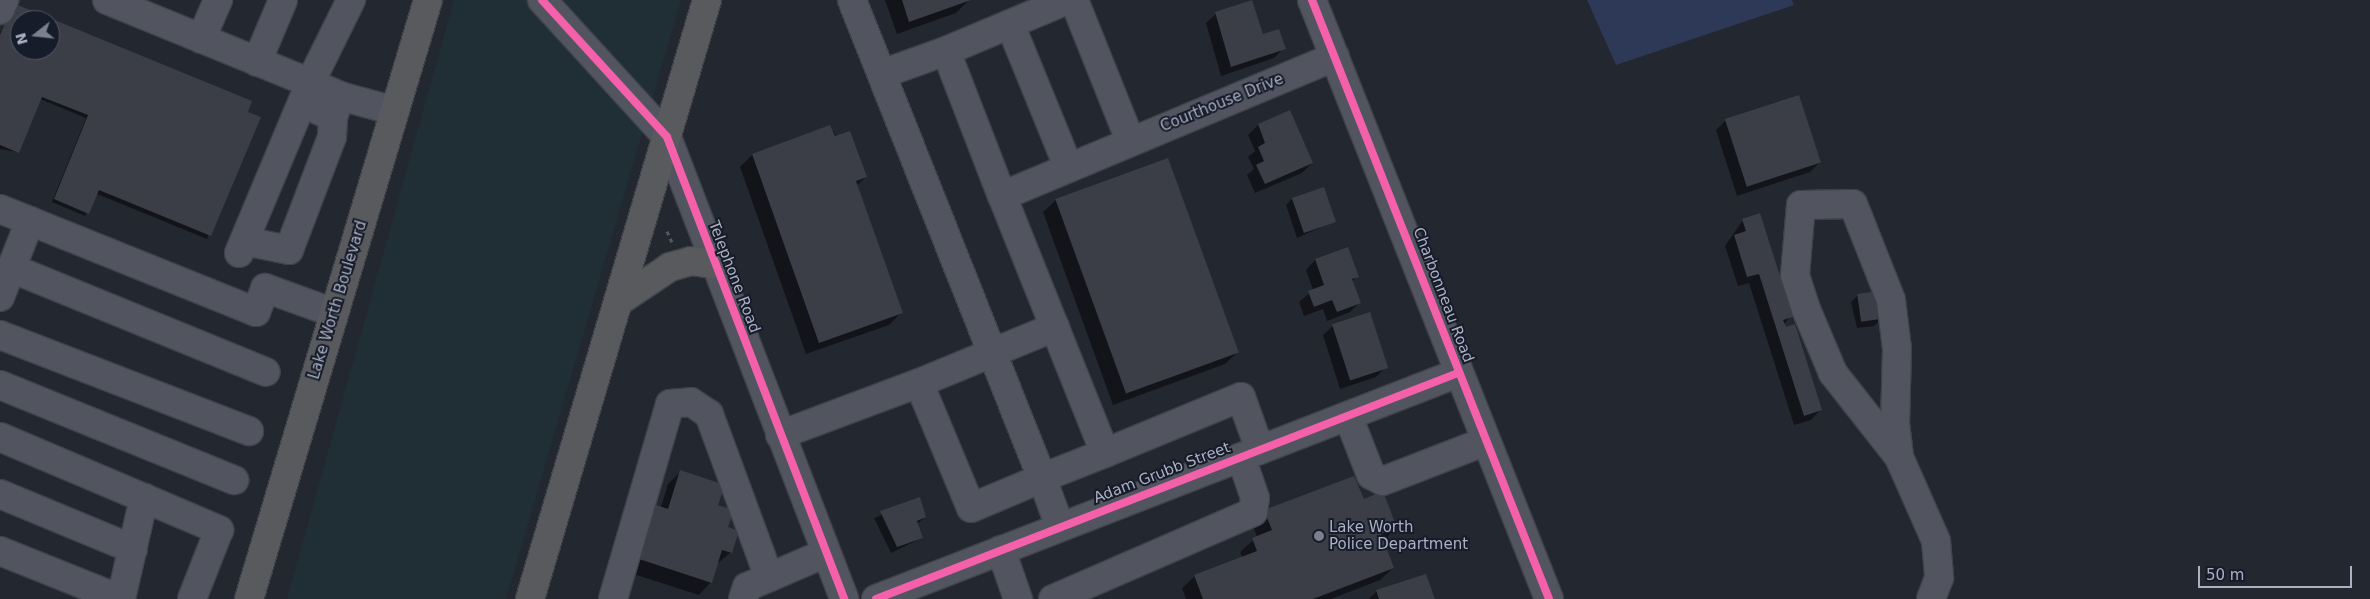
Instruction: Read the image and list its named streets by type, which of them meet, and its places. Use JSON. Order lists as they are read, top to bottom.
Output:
{
  "streets": {
    "highway": ["Lake Worth Boulevard"],
    "street": [
      "Courthouse Drive",
      "Telephone Road",
      "Charbonneau Road",
      "Adam Grubb Street"
    ]
  },
  "crossings": [
    ["Courthouse Drive", "Charbonneau Road"],
    ["Charbonneau Road", "Adam Grubb Street"]
  ],
  "places": ["Lake Worth Police Department"],
  "scale_bar": "50 m",
  "north": "left"
}
